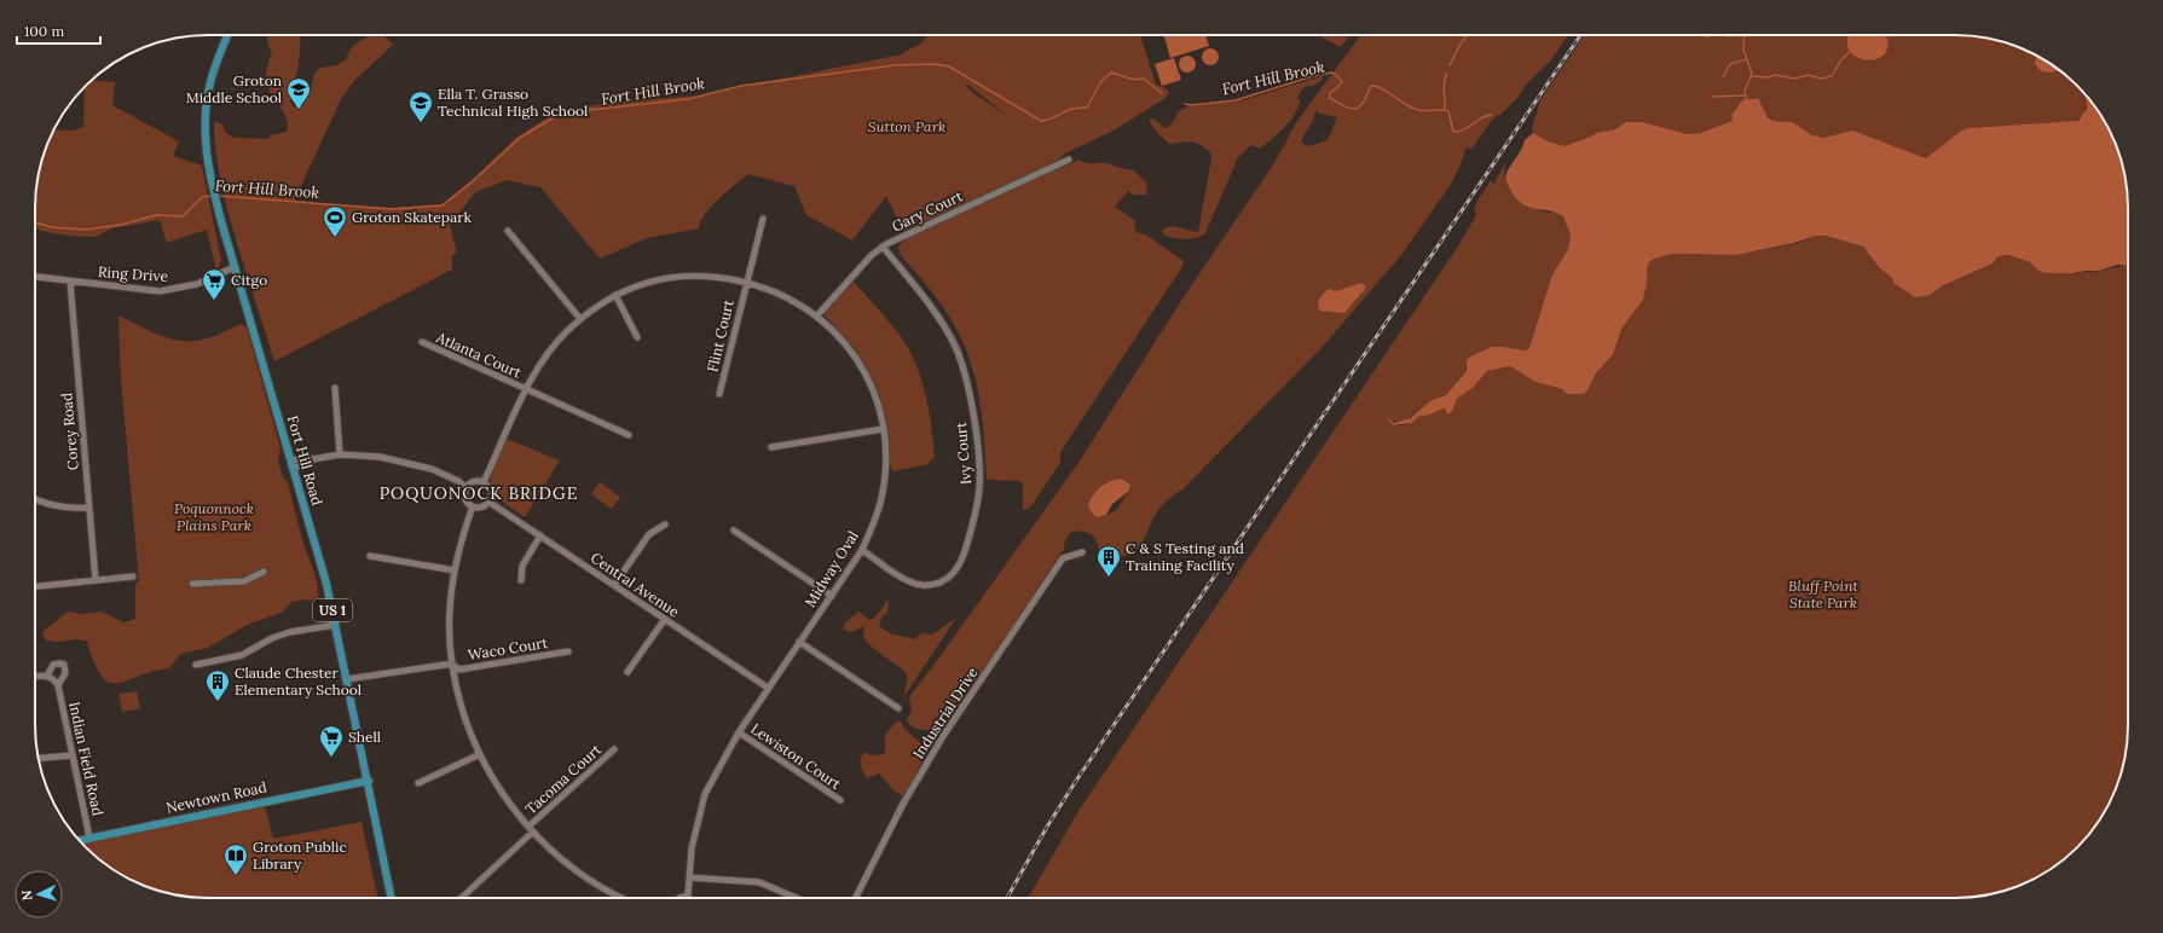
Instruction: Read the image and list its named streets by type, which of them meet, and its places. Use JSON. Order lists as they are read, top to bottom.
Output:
{
  "streets": {
    "main road": ["Fort Hill Road", "US 1", "Newtown Road"],
    "street": [
      "Gary Court",
      "Ring Drive",
      "Flint Court",
      "Atlanta Court",
      "Corey Road",
      "Ivy Court",
      "Midway Oval",
      "Central Avenue",
      "Waco Court",
      "Industrial Drive",
      "Lewiston Court",
      "Indian Field Road",
      "Tacoma Court"
    ]
  },
  "crossings": [
    ["Gary Court", "Ivy Court"],
    ["Gary Court", "Midway Oval"],
    ["Ring Drive", "Corey Road"],
    ["Ring Drive", "Fort Hill Road"],
    ["Flint Court", "Midway Oval"],
    ["Atlanta Court", "Midway Oval"],
    ["Ivy Court", "Midway Oval"],
    ["Fort Hill Road", "Waco Court"],
    ["Fort Hill Road", "Newtown Road"],
    ["Midway Oval", "Central Avenue"],
    ["Midway Oval", "Lewiston Court"],
    ["Indian Field Road", "Newtown Road"]
  ],
  "districts": ["POQUONOCK BRIDGE"],
  "water": ["Fort Hill Brook"],
  "parks": ["Sutton Park", "Poquonnock Plains Park", "Bluff Point State Park"],
  "places": {
    "school or university": ["Groton Middle School", "Ella T. Grasso Technical High School"],
    "sports": ["Groton Skatepark"],
    "supermarket": ["Citgo", "Shell"],
    "building": ["C & S Testing and Training Facility", "Claude Chester Elementary School"],
    "library": ["Groton Public Library"]
  },
  "scale_bar": "100 m",
  "north": "left"
}
